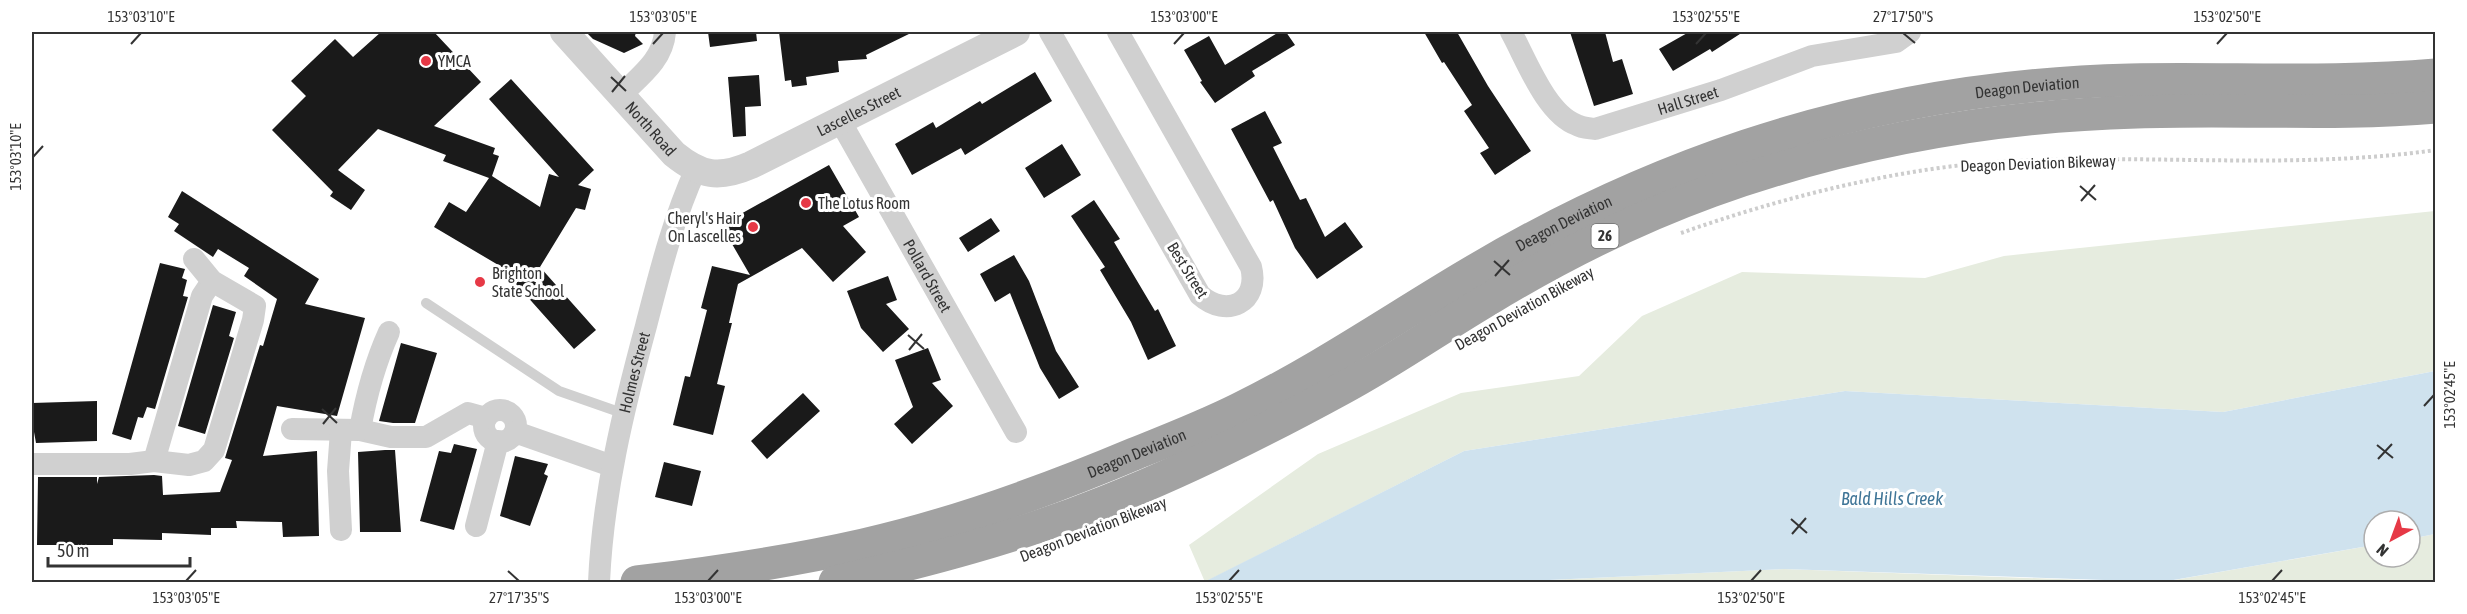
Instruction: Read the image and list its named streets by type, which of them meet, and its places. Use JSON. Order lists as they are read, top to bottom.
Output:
{
  "streets": {
    "highway": ["Deagon Deviation", "26"],
    "street": [
      "Hall Street",
      "Lascelles Street",
      "North Road",
      "Best Street",
      "Pollard Street",
      "Holmes Street"
    ],
    "path": ["Deagon Deviation Bikeway"]
  },
  "crossings": [
    ["Lascelles Street", "North Road"],
    ["Lascelles Street", "Pollard Street"],
    ["Lascelles Street", "Holmes Street"],
    ["North Road", "Holmes Street"]
  ],
  "water": ["Bald Hills Creek"],
  "places": [
    "YMCA",
    "The Lotus Room",
    "Cheryl's Hair On Lascelles",
    "Brighton State School"
  ],
  "scale_bar": "50 m",
  "north": "bottom left",
  "coordinates": [
    "153°03'10\"E",
    "153°03'05\"E",
    "153°03'00\"E",
    "153°02'55\"E",
    "27°17'50\"S",
    "153°02'50\"E",
    "153°02'45\"E",
    "27°17'35\"S"
  ]
}
